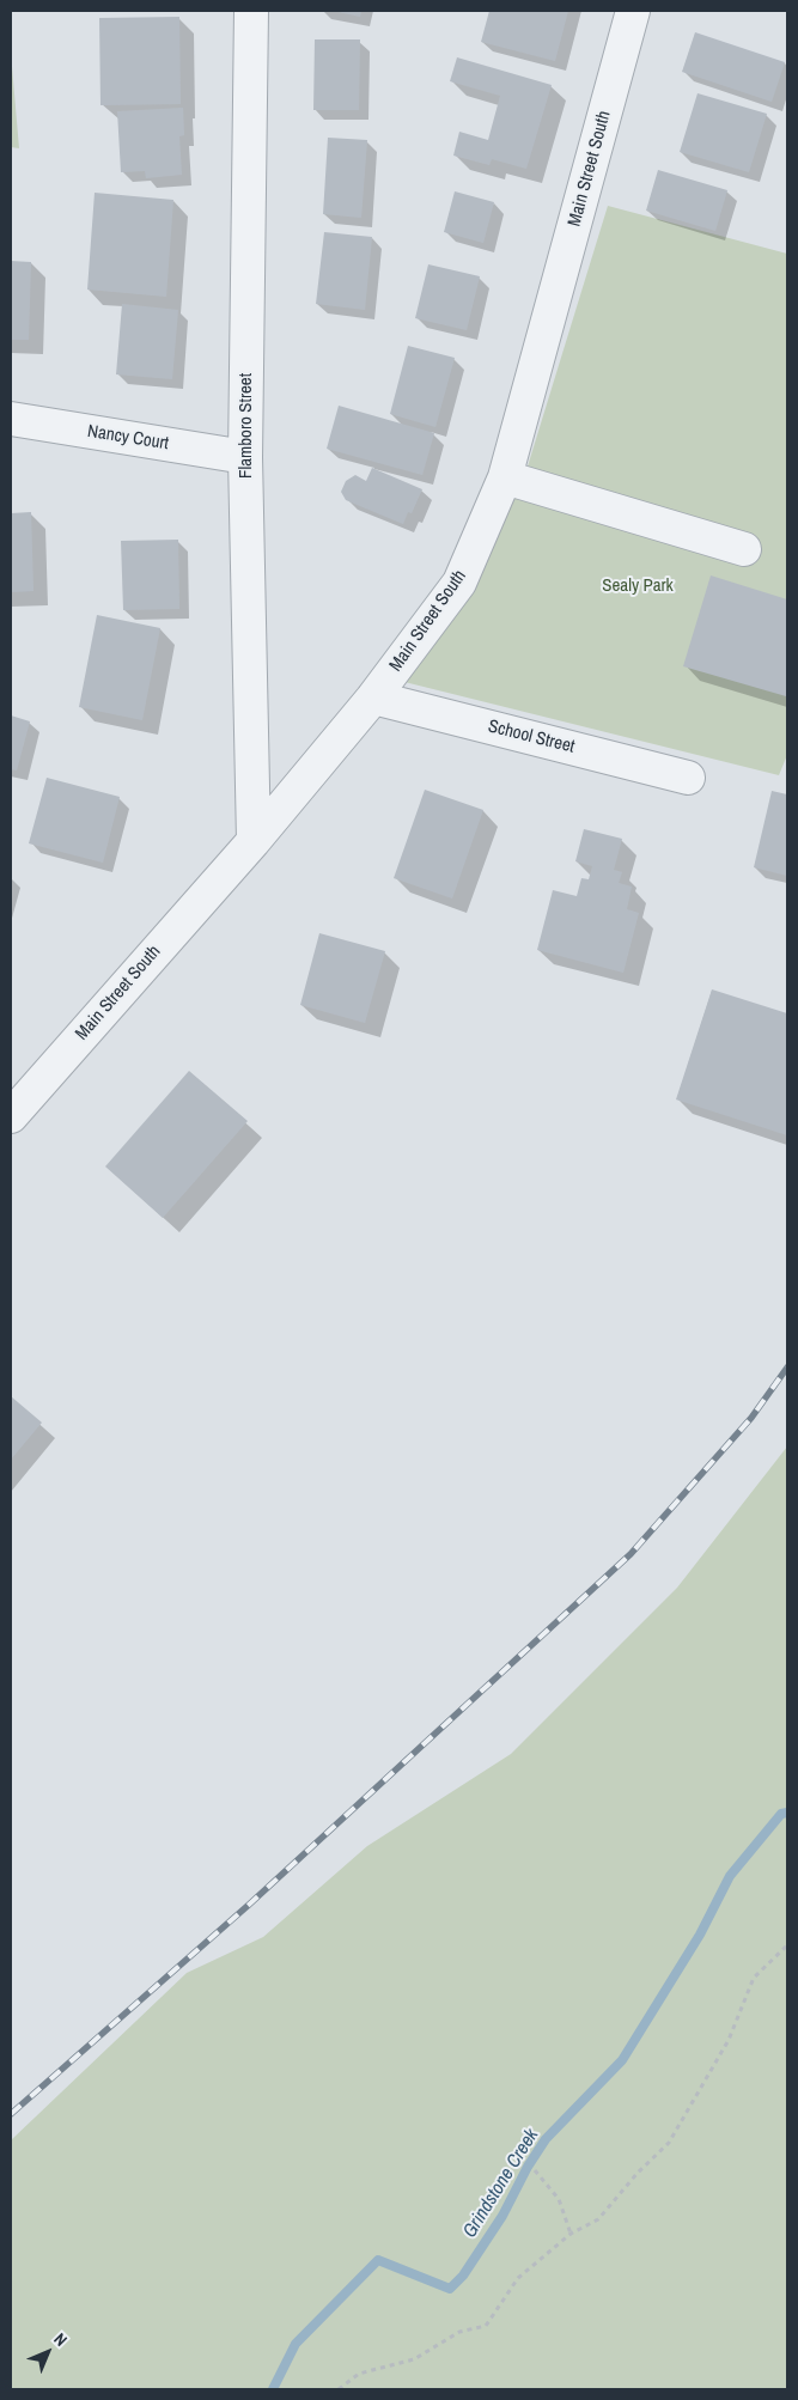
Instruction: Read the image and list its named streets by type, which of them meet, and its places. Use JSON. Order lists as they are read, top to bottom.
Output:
{
  "streets": {
    "street": [
      "Main Street South",
      "Flamboro Street",
      "Nancy Court",
      "School Street"
    ]
  },
  "crossings": [
    ["Main Street South", "Flamboro Street"],
    ["Main Street South", "School Street"],
    ["Flamboro Street", "Nancy Court"]
  ],
  "water": ["Grindstone Creek"],
  "parks": ["Sealy Park"],
  "north": "top right"
}
